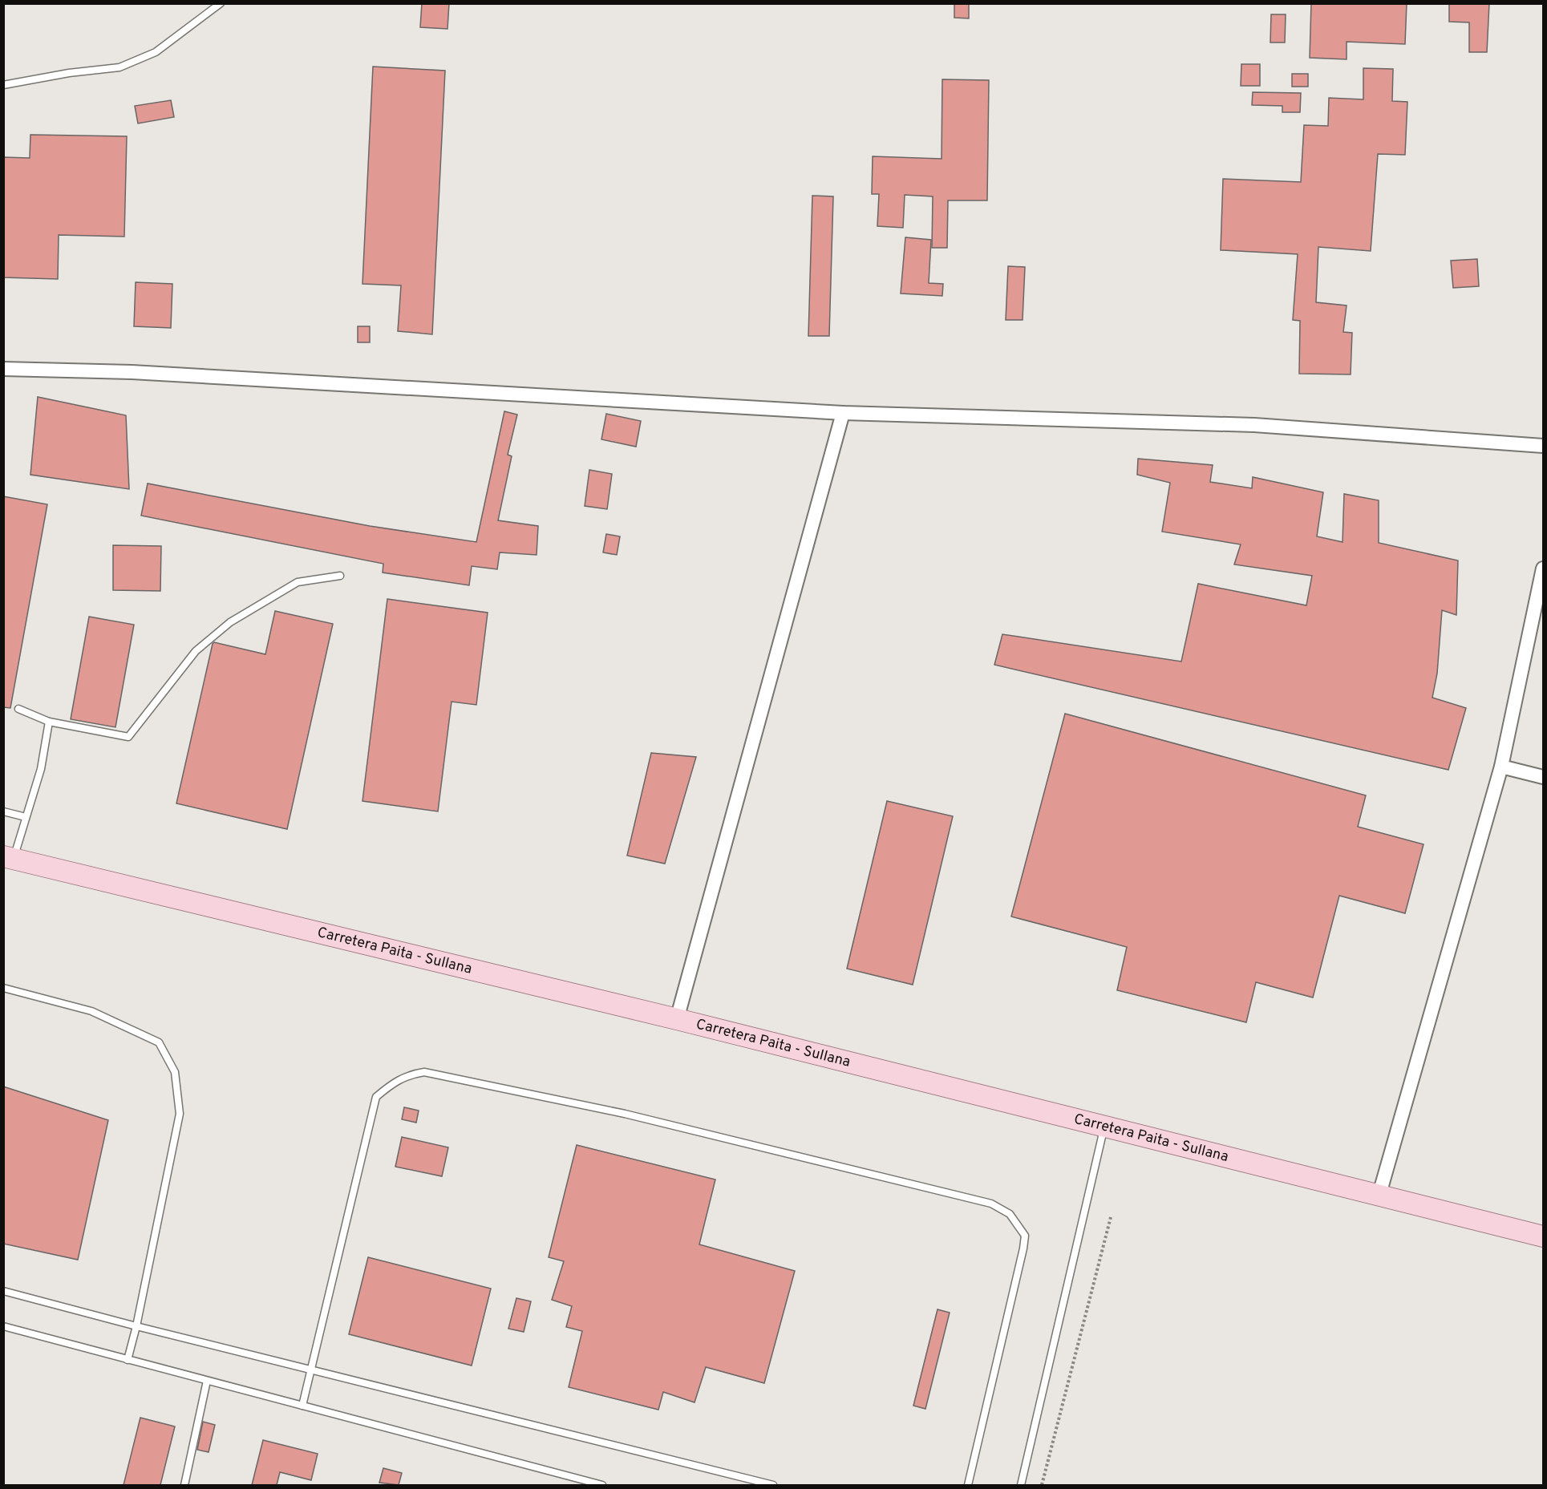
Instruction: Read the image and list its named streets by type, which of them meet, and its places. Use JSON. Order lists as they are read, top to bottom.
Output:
{
  "streets": {
    "main road": ["Carretera Paita - Sullana"]
  }
}
